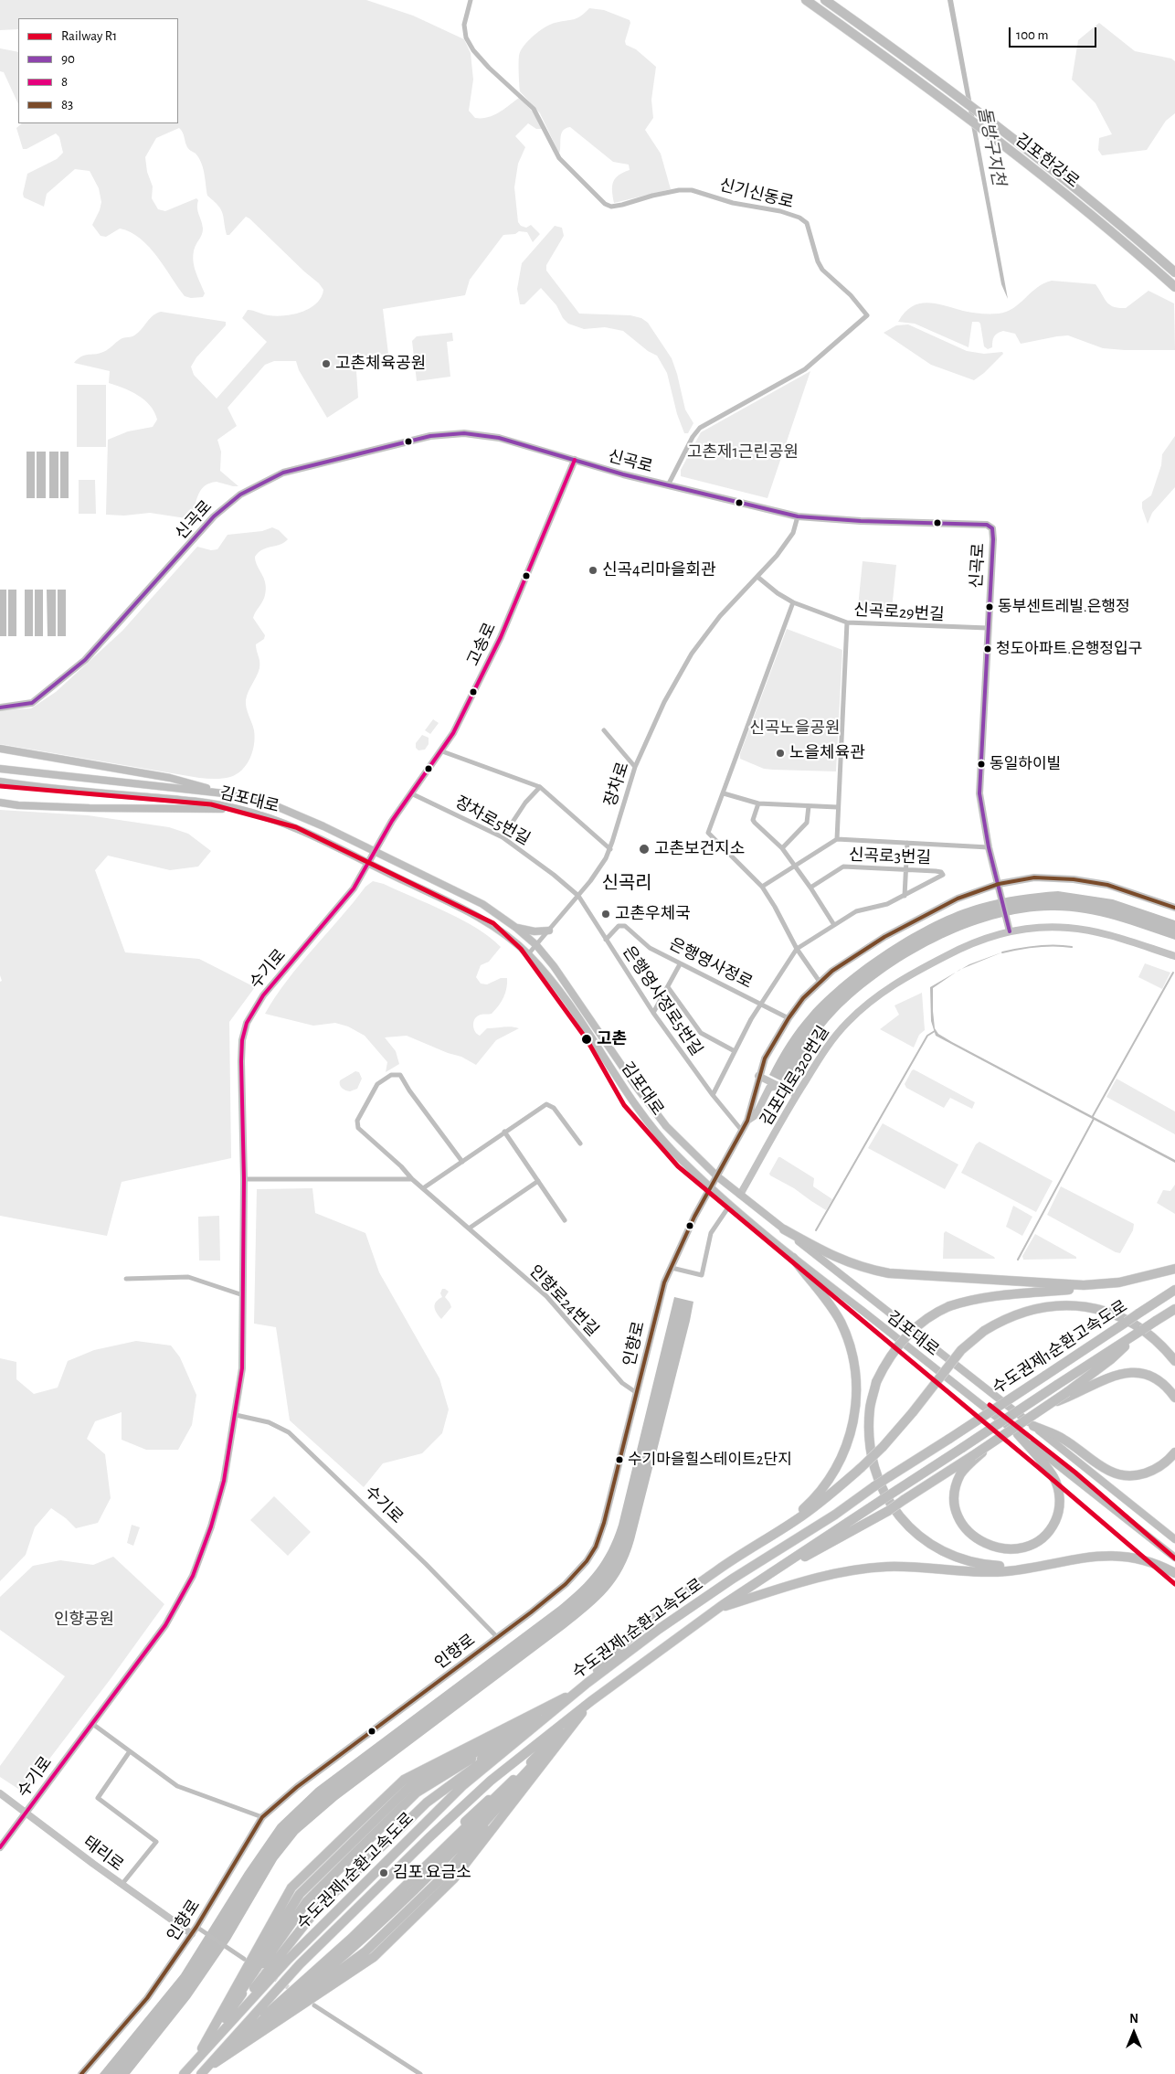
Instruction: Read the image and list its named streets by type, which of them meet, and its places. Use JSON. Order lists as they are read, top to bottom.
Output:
{
  "streets": {
    "highway": ["김포한강로", "수도권제1순환고속도로"],
    "main road": ["김포대로"],
    "street": [
      "신기신동로",
      "신곡로",
      "신곡로29번길",
      "고송로",
      "장차로",
      "장차로5번길",
      "신곡로3번길",
      "은행영사정로",
      "수기로",
      "은행영사정로5번길",
      "김포대로320번길",
      "인향로24번길",
      "인향로",
      "태리로"
    ]
  },
  "crossings": [
    ["신기신동로", "신곡로"],
    ["신곡로", "신곡로29번길"],
    ["신곡로", "고송로"],
    ["신곡로", "신곡로3번길"],
    ["신곡로", "김포대로320번길"],
    ["신곡로29번길", "장차로"],
    ["신곡로29번길", "신곡로3번길"],
    ["고송로", "김포대로"],
    ["고송로", "장차로5번길"],
    ["고송로", "수기로"],
    ["장차로", "김포대로"],
    ["장차로", "장차로5번길"],
    ["장차로", "은행영사정로5번길"],
    ["김포대로", "수기로"],
    ["김포대로", "김포대로320번길"],
    ["김포대로", "인향로"],
    ["장차로5번길", "은행영사정로5번길"],
    ["은행영사정로", "은행영사정로5번길"],
    ["수기로", "인향로"],
    ["수기로", "태리로"],
    ["인향로24번길", "인향로"],
    ["인향로", "태리로"]
  ],
  "districts": ["신곡리"],
  "water": ["돌방구지천"],
  "parks": ["고촌제1근린공원", "신곡노을공원", "인향공원"],
  "places": [
    "고촌체육공원",
    "신곡4리마을회관",
    "동부센트레빌.은행정",
    "청도아파트.은행정입구",
    "노을체육관",
    "동일하이빌",
    "고촌보건지소",
    "고촌우체국",
    "고촌",
    "수기마을힐스테이트2단지",
    "김포 요금소"
  ],
  "lines": [
    "transit line 90",
    "transit line 8",
    "rail line R1",
    "transit line 83"
  ],
  "legend": [
    "Railway R1",
    "90",
    "8",
    "83"
  ],
  "scale_bar": "100 m",
  "north": "top"
}
